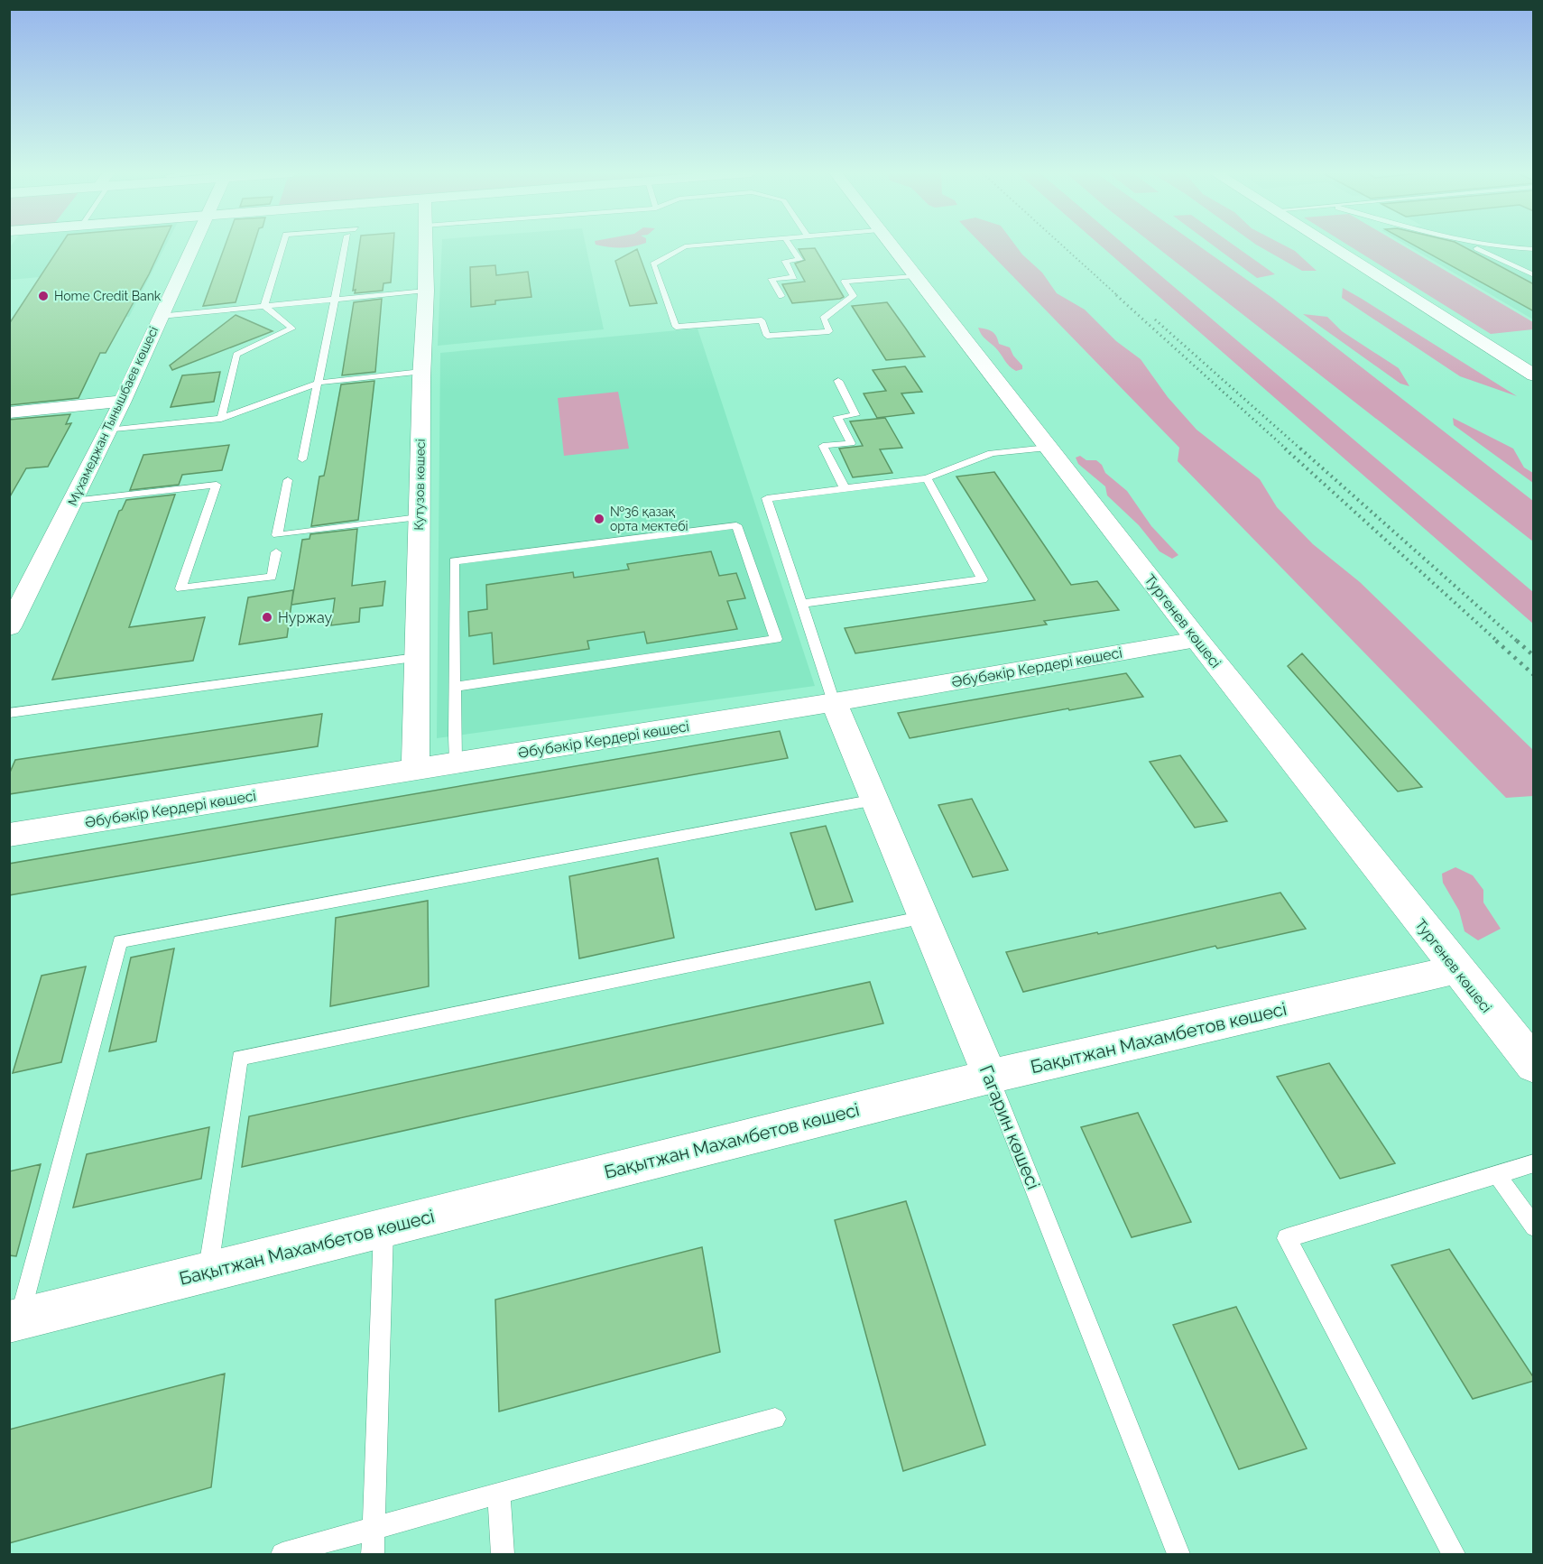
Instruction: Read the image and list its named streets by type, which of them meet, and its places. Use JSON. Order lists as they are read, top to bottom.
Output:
{
  "streets": {
    "main road": ["Тургенев көшесі"],
    "street": [
      "Мұхамеджан Тынышбаев көшесі",
      "Кутузов көшесі",
      "Әбубәкір Кердері көшесі",
      "Бақытжан Махамбетов көшесі",
      "Гагарин көшесі"
    ]
  },
  "crossings": [
    ["Кутузов көшесі", "Әбубәкір Кердері көшесі"],
    ["Тургенев көшесі", "Әбубәкір Кердері көшесі"],
    ["Тургенев көшесі", "Бақытжан Махамбетов көшесі"],
    ["Әбубәкір Кердері көшесі", "Гагарин көшесі"],
    ["Бақытжан Махамбетов көшесі", "Гагарин көшесі"]
  ],
  "places": ["Home Credit Bank", "№36 қазақ орта мектебі", "Нуржау"]
}
